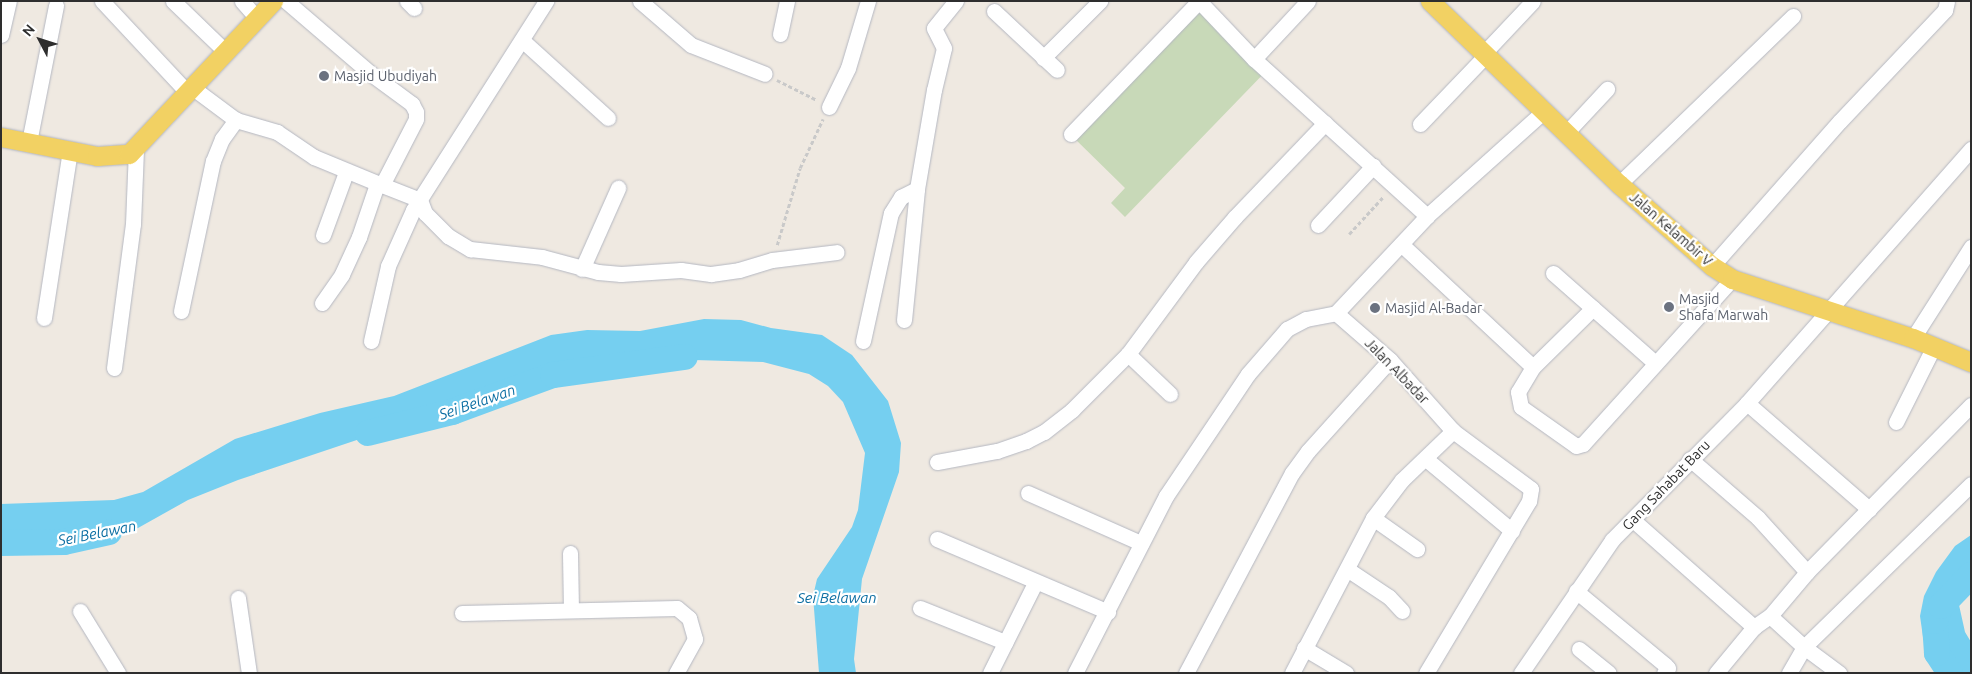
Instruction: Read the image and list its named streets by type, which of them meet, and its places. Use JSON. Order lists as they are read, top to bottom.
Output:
{
  "streets": {
    "main road": ["Jalan Kelambir V"],
    "street": ["Jalan Albadar", "Gang Sahabat Baru"]
  },
  "crossings": [
    ["Jalan Kelambir V", "Gang Sahabat Baru"]
  ],
  "water": ["Sei Belawan"],
  "places": ["Masjid Ubudiyah", "Masjid Shafa Marwah", "Masjid Al-Badar"],
  "north": "top left"
}
